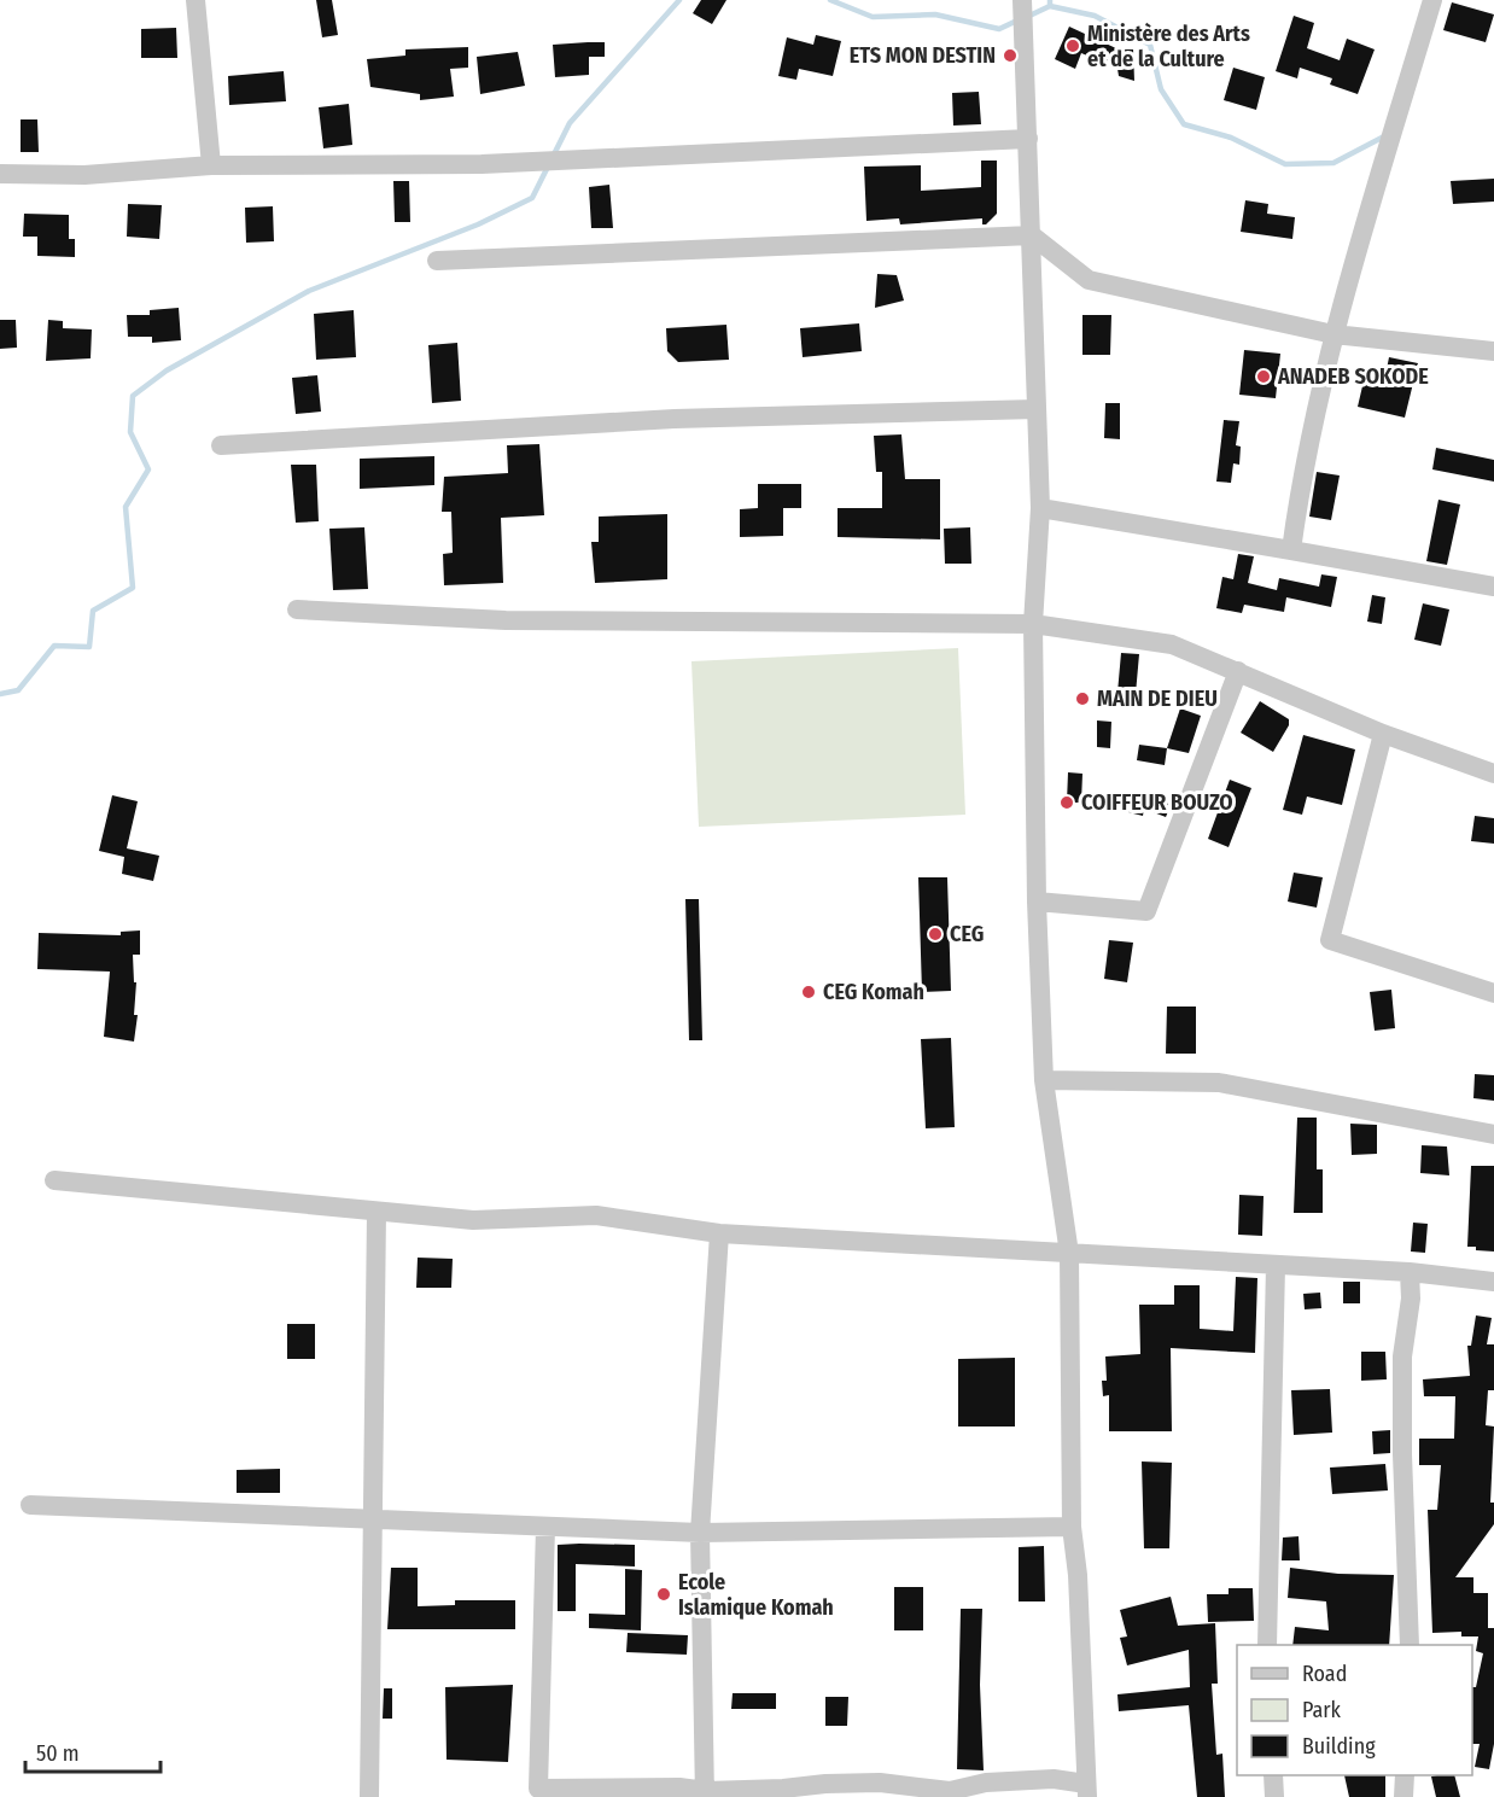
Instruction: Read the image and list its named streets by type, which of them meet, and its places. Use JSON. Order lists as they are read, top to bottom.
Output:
{
  "places": [
    "Ministère des Arts et de la Culture",
    "ETS MON DESTIN",
    "ANADEB SOKODE",
    "MAIN DE DIEU",
    "COIFFEUR BOUZO",
    "CEG",
    "CEG Komah",
    "Ecole Islamique Komah"
  ],
  "legend": ["Road", "Park", "Building"],
  "scale_bar": "50 m"
}
